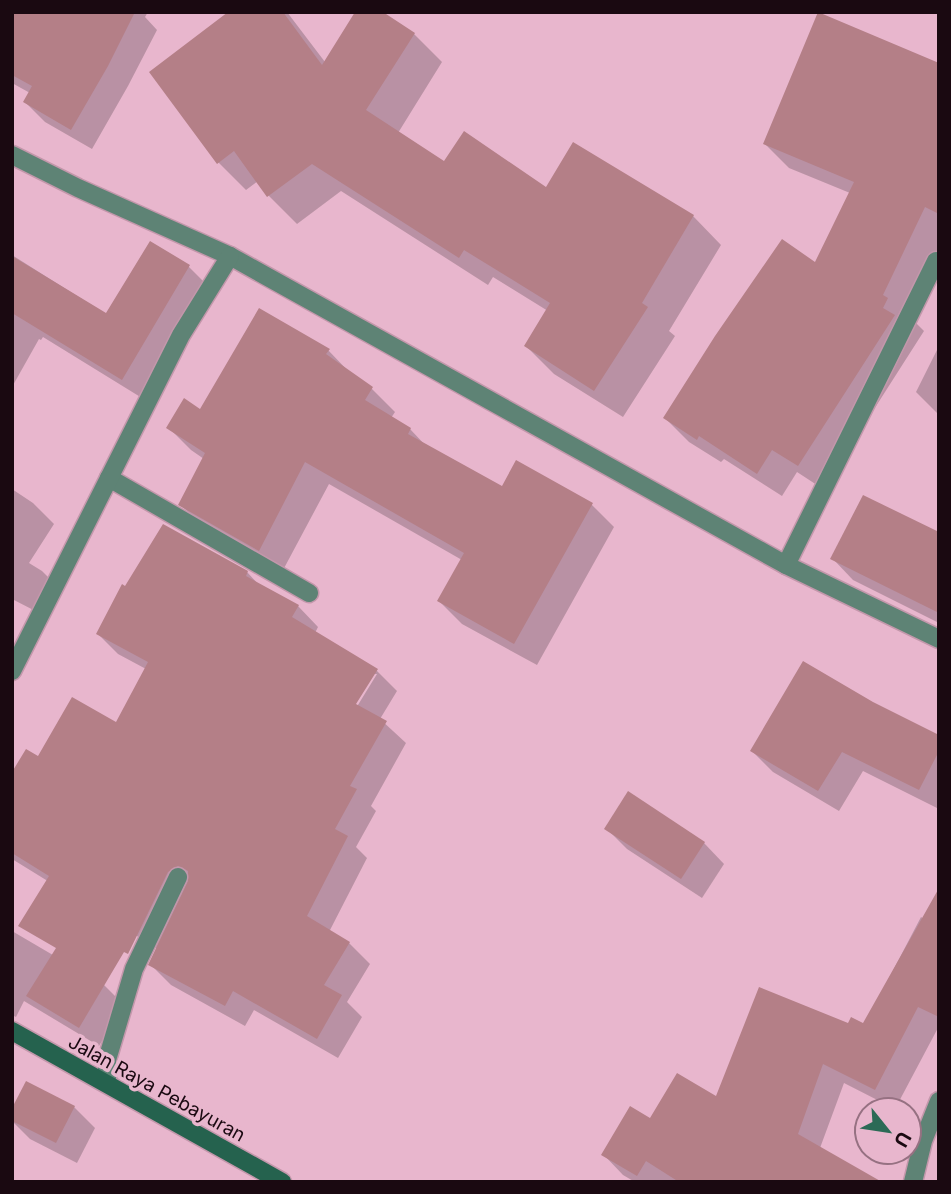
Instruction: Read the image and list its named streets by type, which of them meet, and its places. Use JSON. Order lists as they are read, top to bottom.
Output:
{
  "streets": {
    "main road": ["Jalan Raya Pebayuran"]
  },
  "north": "bottom right"
}
